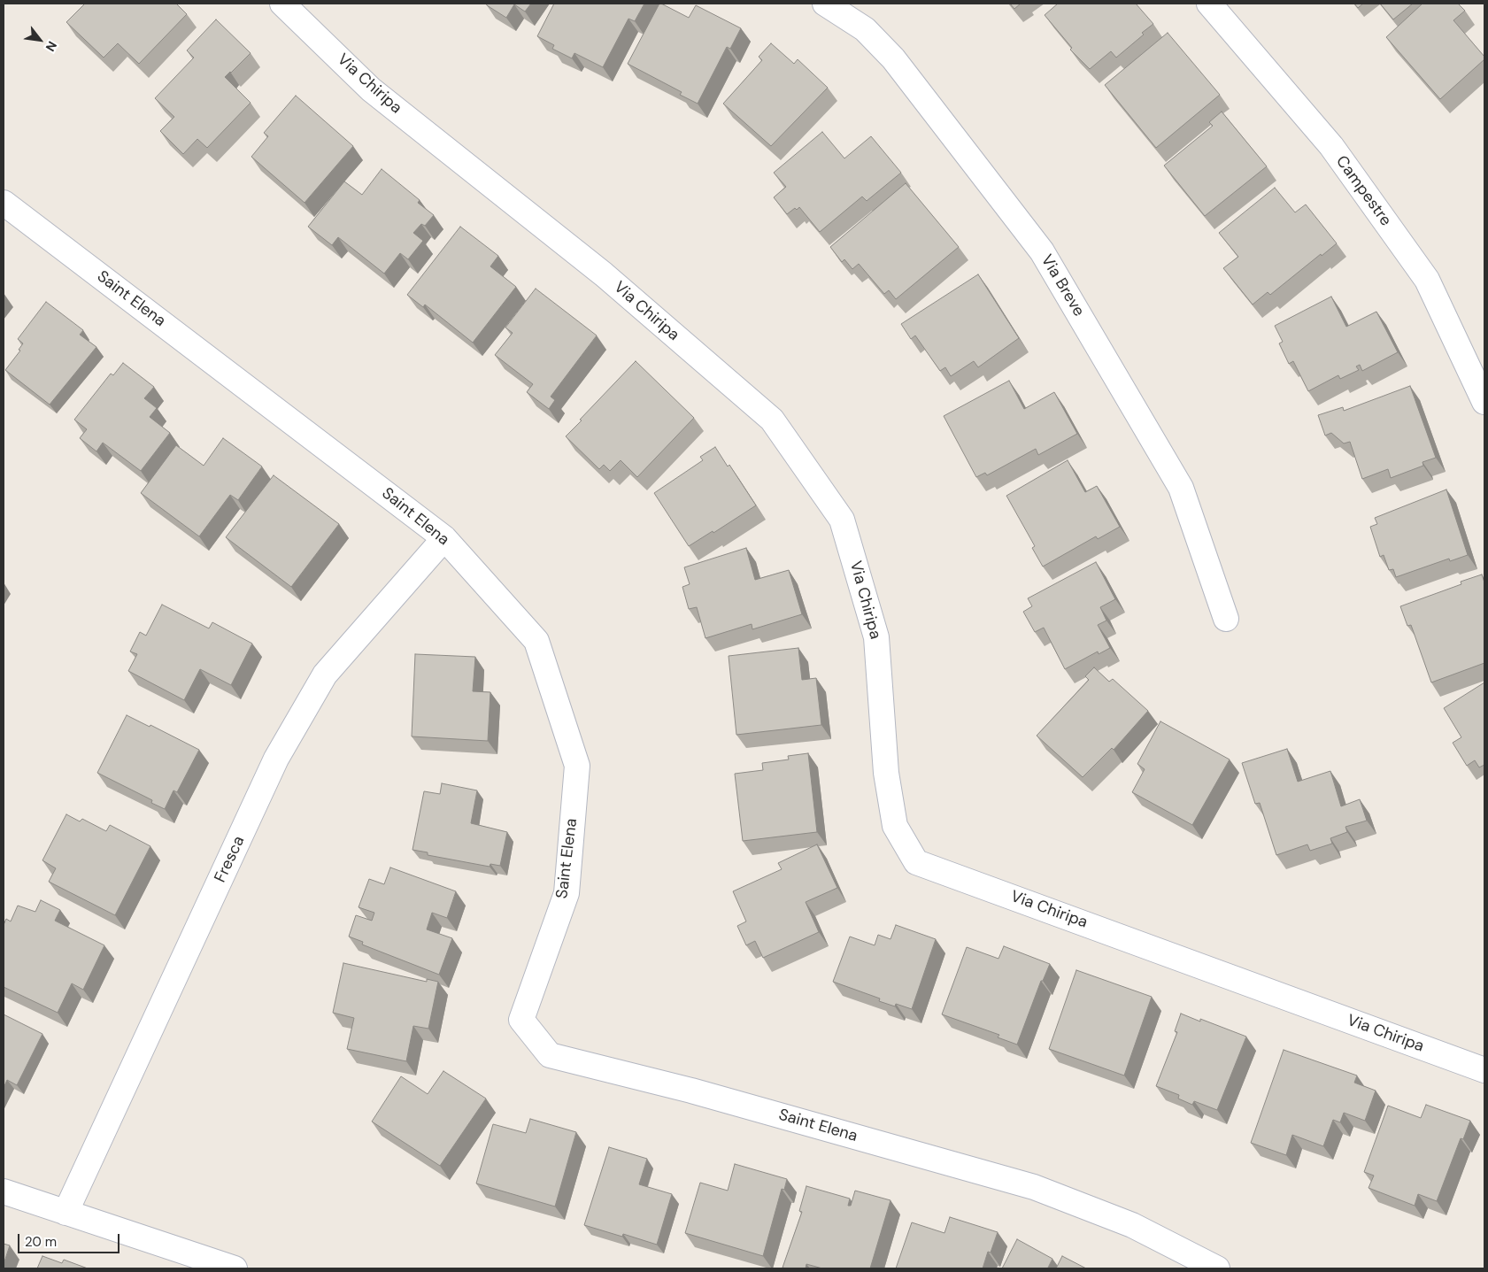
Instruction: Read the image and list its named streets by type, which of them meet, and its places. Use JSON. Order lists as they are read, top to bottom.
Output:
{
  "streets": {
    "street": [
      "Via Chiripa",
      "Campestre",
      "Via Breve",
      "Saint Elena",
      "Fresca"
    ]
  },
  "crossings": [
    ["Saint Elena", "Fresca"]
  ],
  "scale_bar": "20 m",
  "north": "bottom right"
}
